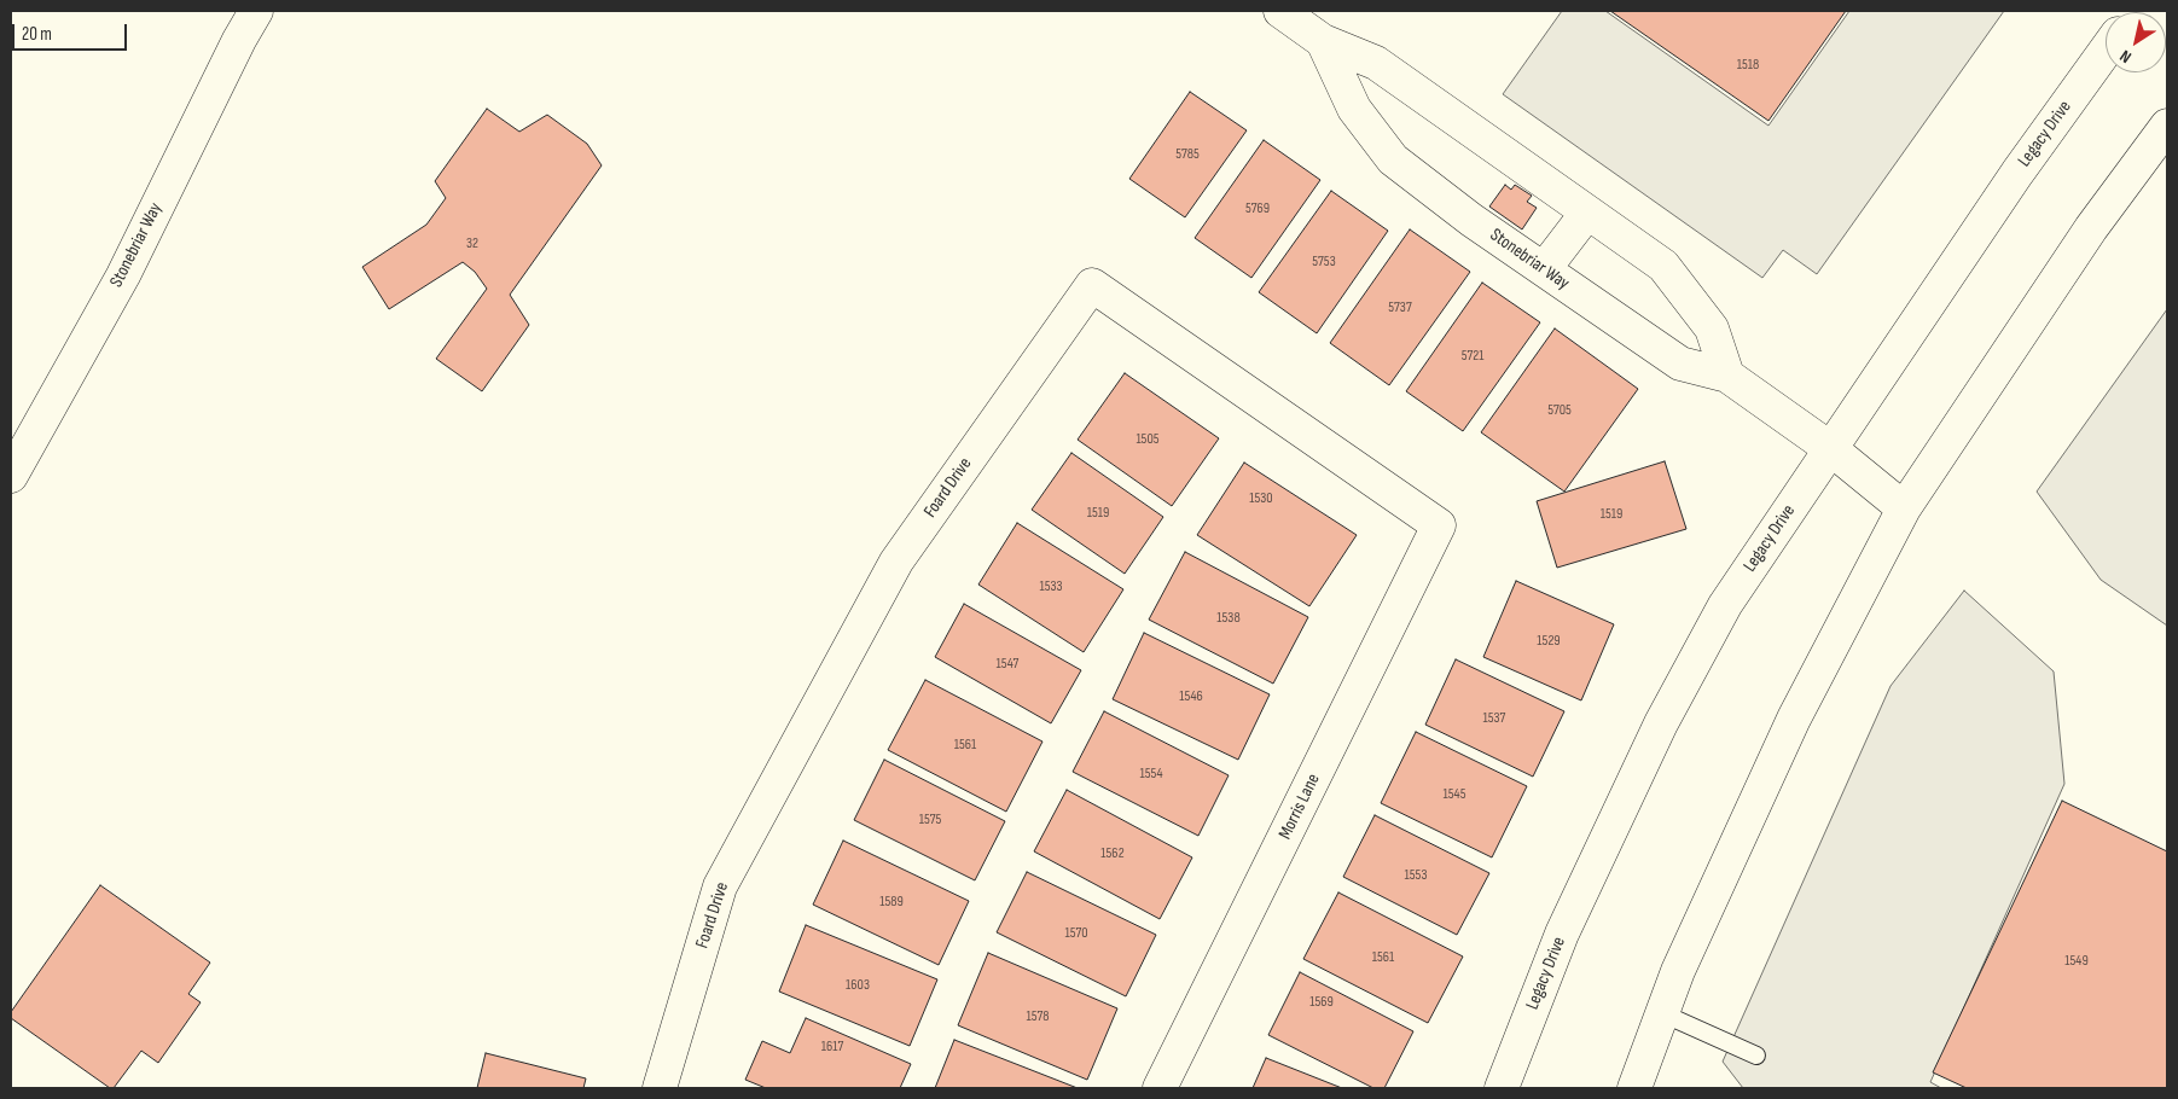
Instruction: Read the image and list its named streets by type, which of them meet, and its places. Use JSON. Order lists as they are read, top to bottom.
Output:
{
  "streets": {
    "street": [
      "Legacy Drive",
      "Stonebriar Way",
      "Foard Drive",
      "Morris Lane"
    ]
  },
  "crossings": [
    ["Legacy Drive", "Stonebriar Way"],
    ["Foard Drive", "Morris Lane"]
  ],
  "house_numbers": [
    "1518",
    "5785",
    "5769",
    "32",
    "5753",
    "5737",
    "5721",
    "5705",
    "1505",
    "1530",
    "1519",
    "1519",
    "1533",
    "1538",
    "1529",
    "1547",
    "1546",
    "1537",
    "1561",
    "1554",
    "1545",
    "1575",
    "1562",
    "1553",
    "1589",
    "1570",
    "1561",
    "1549",
    "1603",
    "1569",
    "1578",
    "1617"
  ],
  "scale_bar": "20 m",
  "north": "bottom left"
}
